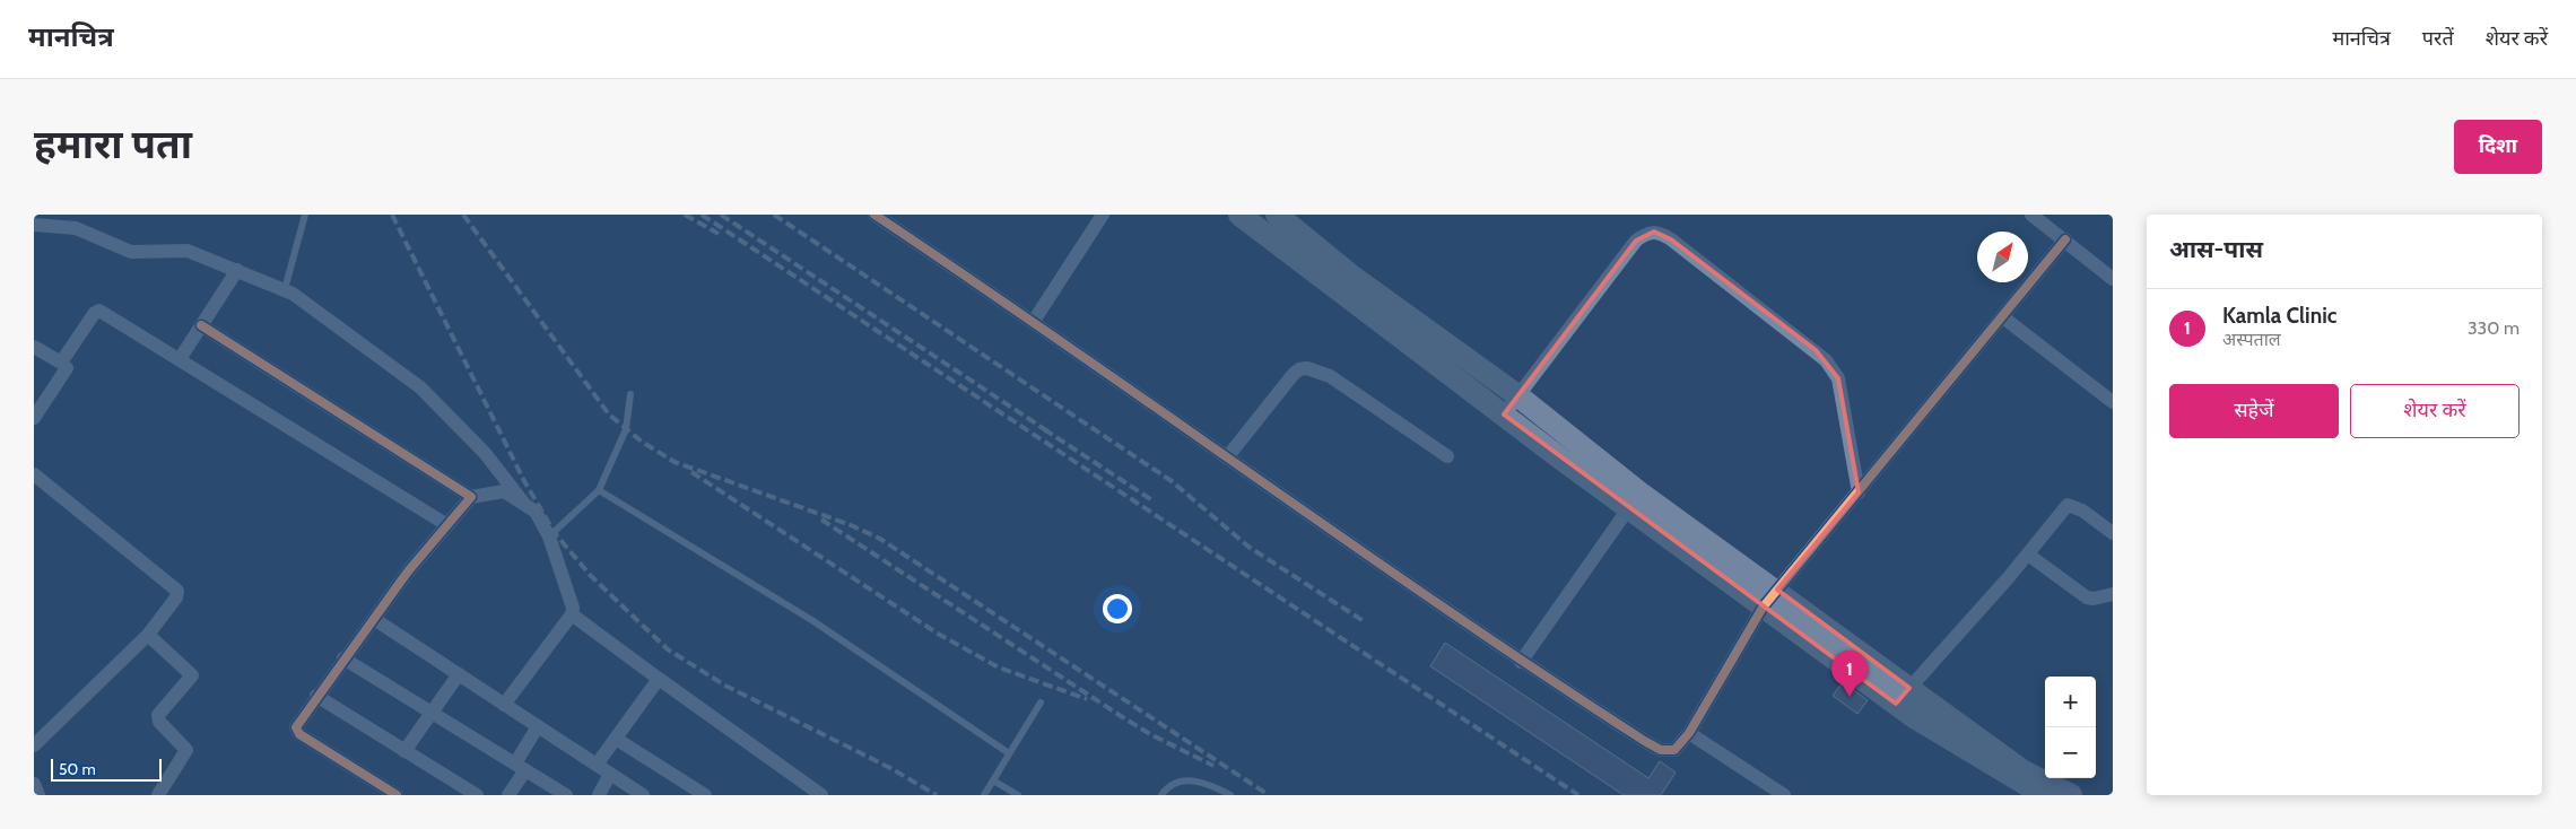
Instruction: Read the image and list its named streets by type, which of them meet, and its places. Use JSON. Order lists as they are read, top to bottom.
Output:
{
  "scale_bar": "50 m",
  "north": "top right",
  "page": {
    "header": "मानचित्र",
    "nav": ["मानचित्र", "परतें", "शेयर करें"],
    "title": "हमारा पता",
    "buttons": [
      "दिशा",
      ["सहेजें", "शेयर करें"]
    ],
    "heading": "आस-पास",
    "list": [
      {
        "mark": "1",
        "name": "Kamla Clinic",
        "note": "अस्पताल",
        "value": "330 m"
      }
    ],
    "pins": "1",
    "map_buttons": ["+", "−"],
    "scale": "50 m"
  }
}
